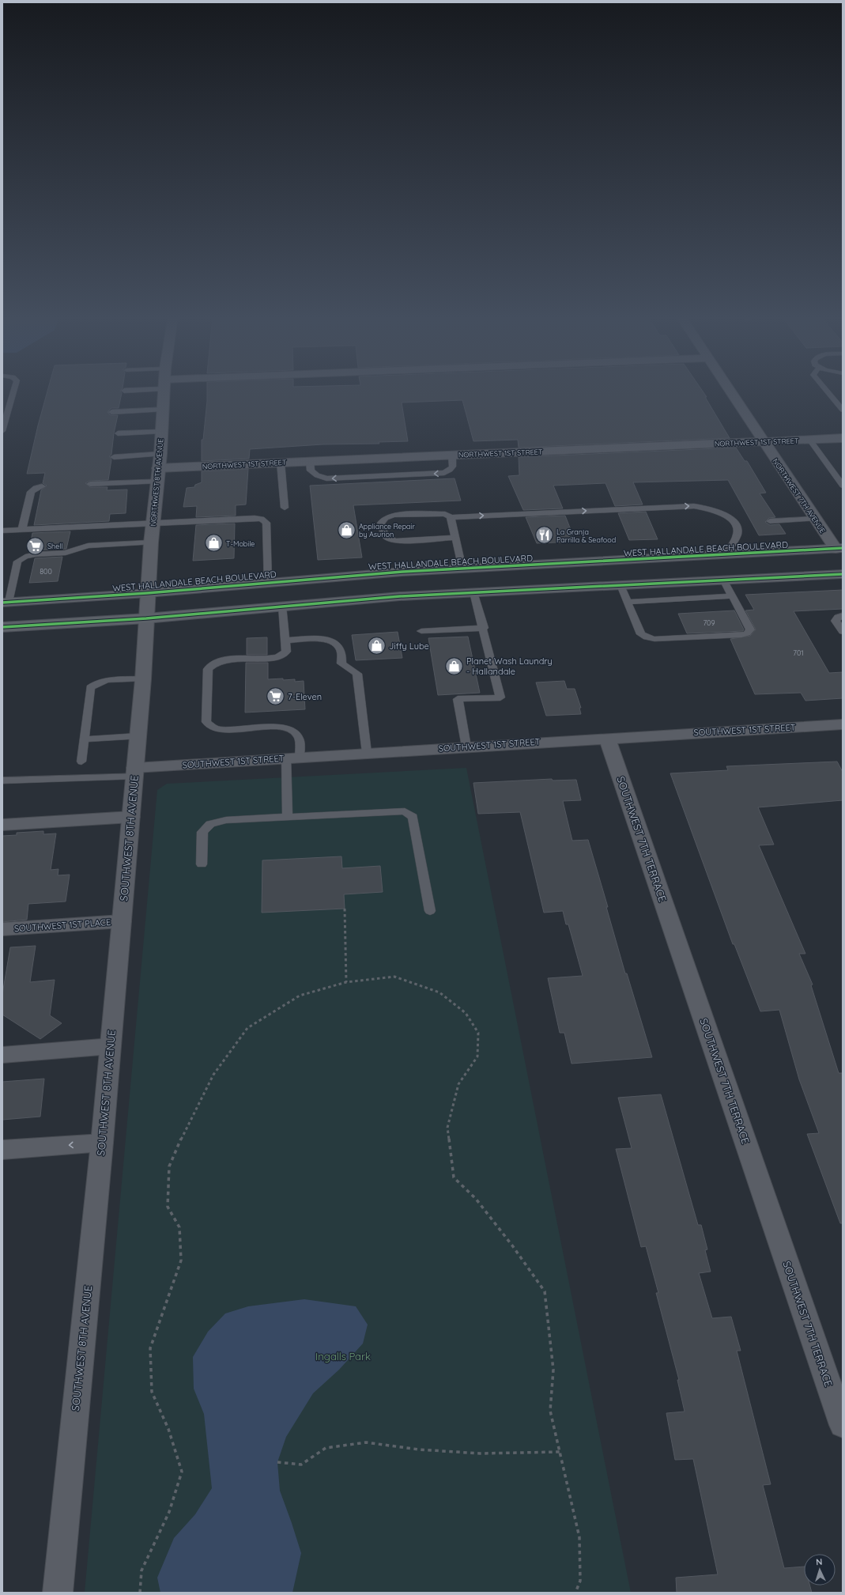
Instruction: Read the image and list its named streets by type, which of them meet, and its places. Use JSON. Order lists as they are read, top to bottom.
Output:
{
  "streets": {
    "main road": ["WEST HALLANDALE BEACH BOULEVARD"],
    "street": [
      "NORTHWEST 1ST STREET",
      "NORTHWEST 8TH AVENUE",
      "NORTHWEST 7TH AVENUE",
      "SOUTHWEST 1ST STREET",
      "SOUTHWEST 8TH AVENUE",
      "SOUTHWEST 7TH TERRACE",
      "SOUTHWEST 1ST PLACE"
    ]
  },
  "crossings": [
    ["NORTHWEST 1ST STREET", "NORTHWEST 8TH AVENUE"],
    ["NORTHWEST 1ST STREET", "NORTHWEST 7TH AVENUE"],
    ["NORTHWEST 8TH AVENUE", "WEST HALLANDALE BEACH BOULEVARD"],
    ["NORTHWEST 8TH AVENUE", "SOUTHWEST 8TH AVENUE"],
    ["NORTHWEST 7TH AVENUE", "WEST HALLANDALE BEACH BOULEVARD"],
    ["WEST HALLANDALE BEACH BOULEVARD", "SOUTHWEST 8TH AVENUE"],
    ["SOUTHWEST 1ST STREET", "SOUTHWEST 8TH AVENUE"],
    ["SOUTHWEST 1ST STREET", "SOUTHWEST 7TH TERRACE"],
    ["SOUTHWEST 8TH AVENUE", "SOUTHWEST 1ST PLACE"]
  ],
  "parks": ["Ingalls Park"],
  "places": {
    "shop": [
      "Appliance Repair by Asurion",
      "T-Mobile",
      "Jiffy Lube",
      "Planet Wash Laundry - Hallandale"
    ],
    "restaurant": ["La Granja Parrilla & Seafood"],
    "supermarket": ["Shell", "7-Eleven"]
  },
  "house_numbers": ["800", "709", "701"],
  "north": "top"
}
